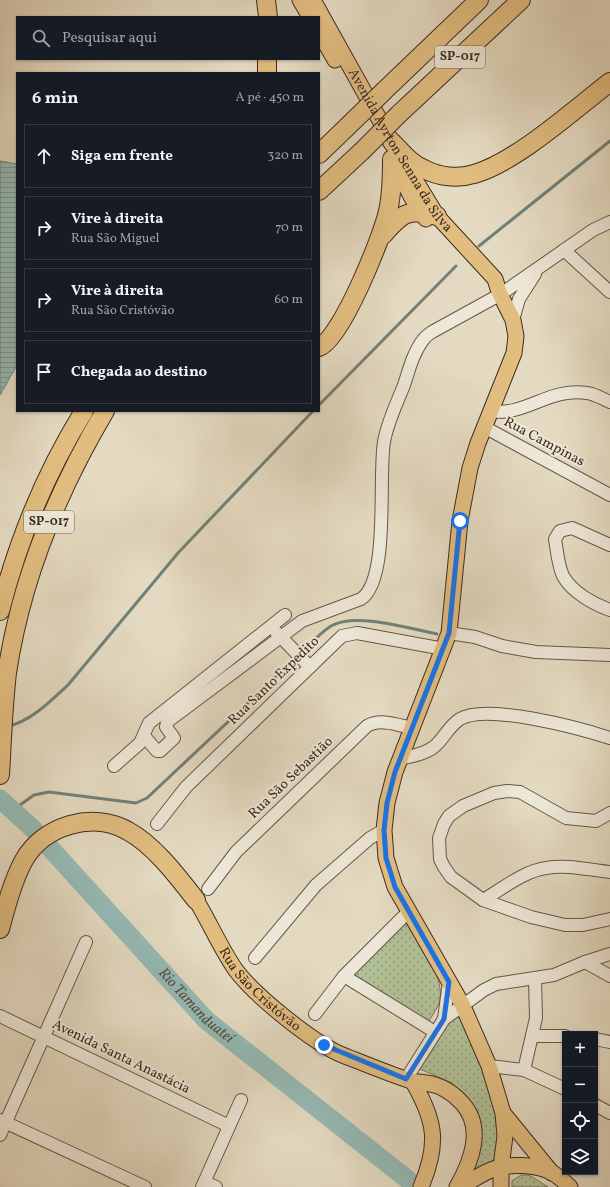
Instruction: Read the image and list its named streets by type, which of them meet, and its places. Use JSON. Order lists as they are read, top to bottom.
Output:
{
  "streets": {
    "highway": ["SP-017"],
    "main road": ["Avenida Ayrton Senna da Silva", "Rua São Cristóvão"],
    "street": [
      "Rua Campinas",
      "Rua Santo Expedito",
      "Rua São Sebastião",
      "Avenida Santa Anastácia"
    ]
  },
  "crossings": [
    ["Avenida Ayrton Senna da Silva", "Rua Campinas"],
    ["Avenida Ayrton Senna da Silva", "Rua Santo Expedito"],
    ["Avenida Ayrton Senna da Silva", "Rua São Sebastião"],
    ["Rua São Sebastião", "Rua São Cristóvão"]
  ],
  "water": ["Rio Tamanduateí"],
  "page": {
    "search": "Pesquisar aqui",
    "heading": ["6 min", "A pé · 450 m"],
    "list": [
      ["Siga em frente", "320 m"],
      ["Vire à direita", "Rua São Miguel", "70 m"],
      ["Vire à direita", "Rua São Cristóvão", "60 m"],
      "Chegada ao destino"
    ],
    "map_buttons": ["+", "−"]
  }
}
